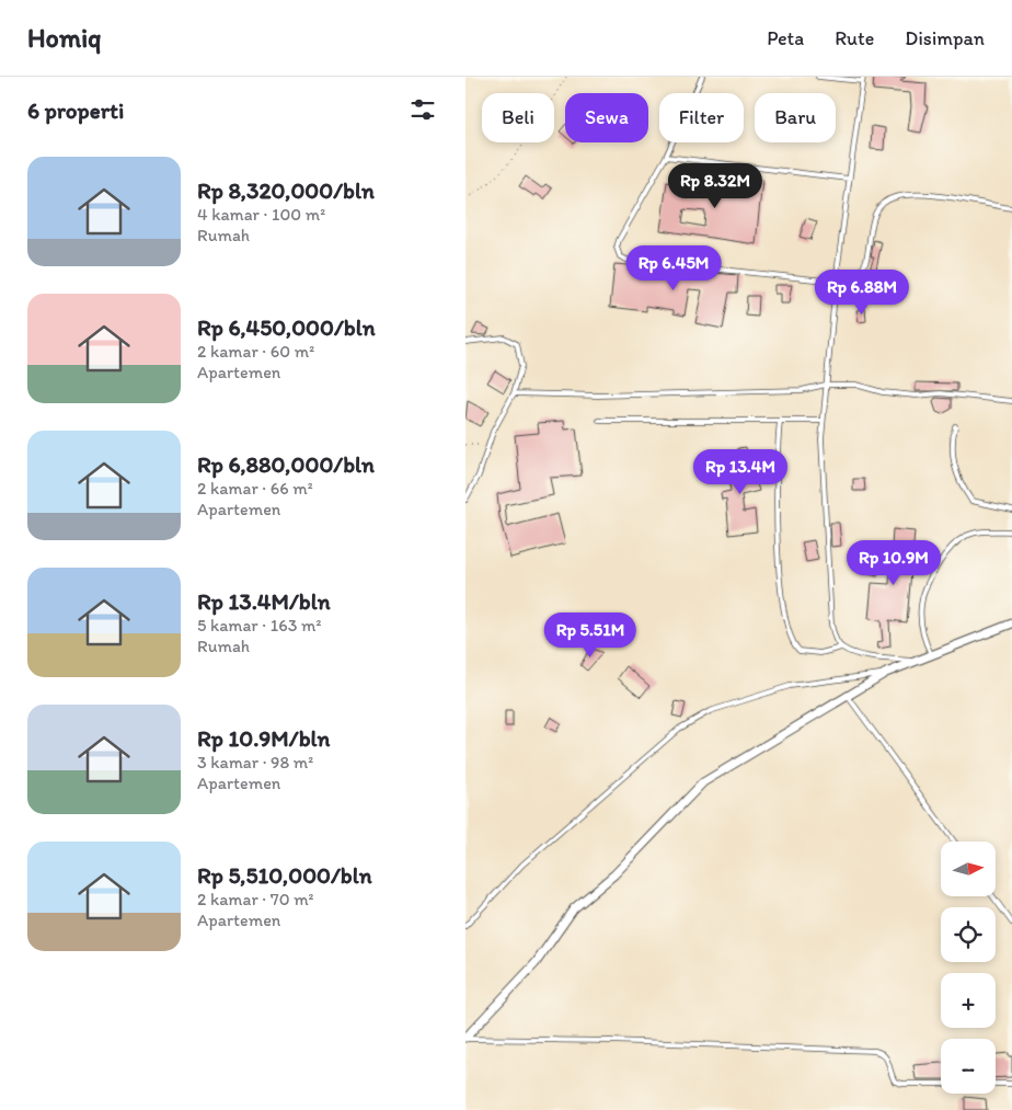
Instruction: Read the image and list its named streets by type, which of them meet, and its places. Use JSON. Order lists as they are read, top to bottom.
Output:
{
  "north": "right",
  "page": {
    "header": "Homiq",
    "nav": ["Peta", "Rute", "Disimpan"],
    "heading": "6 properti",
    "chip": [
      "Beli",
      "Sewa",
      "Filter",
      "Baru"
    ],
    "list": [
      {
        "name": "Rp 8,320,000/bln",
        "note": "4 kamar · 100 m² · Rumah"
      },
      {
        "name": "Rp 6,450,000/bln",
        "note": "2 kamar · 60 m² · Apartemen"
      },
      {
        "name": "Rp 6,880,000/bln",
        "note": "2 kamar · 66 m² · Apartemen"
      },
      {
        "name": "Rp 13.4M/bln",
        "note": "5 kamar · 163 m² · Rumah"
      },
      {
        "name": "Rp 10.9M/bln",
        "note": "3 kamar · 98 m² · Apartemen"
      },
      {
        "name": "Rp 5,510,000/bln",
        "note": "2 kamar · 70 m² · Apartemen"
      }
    ],
    "price": [
      "Rp 8.32M",
      "Rp 6.45M",
      "Rp 6.88M",
      "Rp 13.4M",
      "Rp 10.9M",
      "Rp 5.51M"
    ],
    "map_buttons": ["+", "−"]
  }
}
